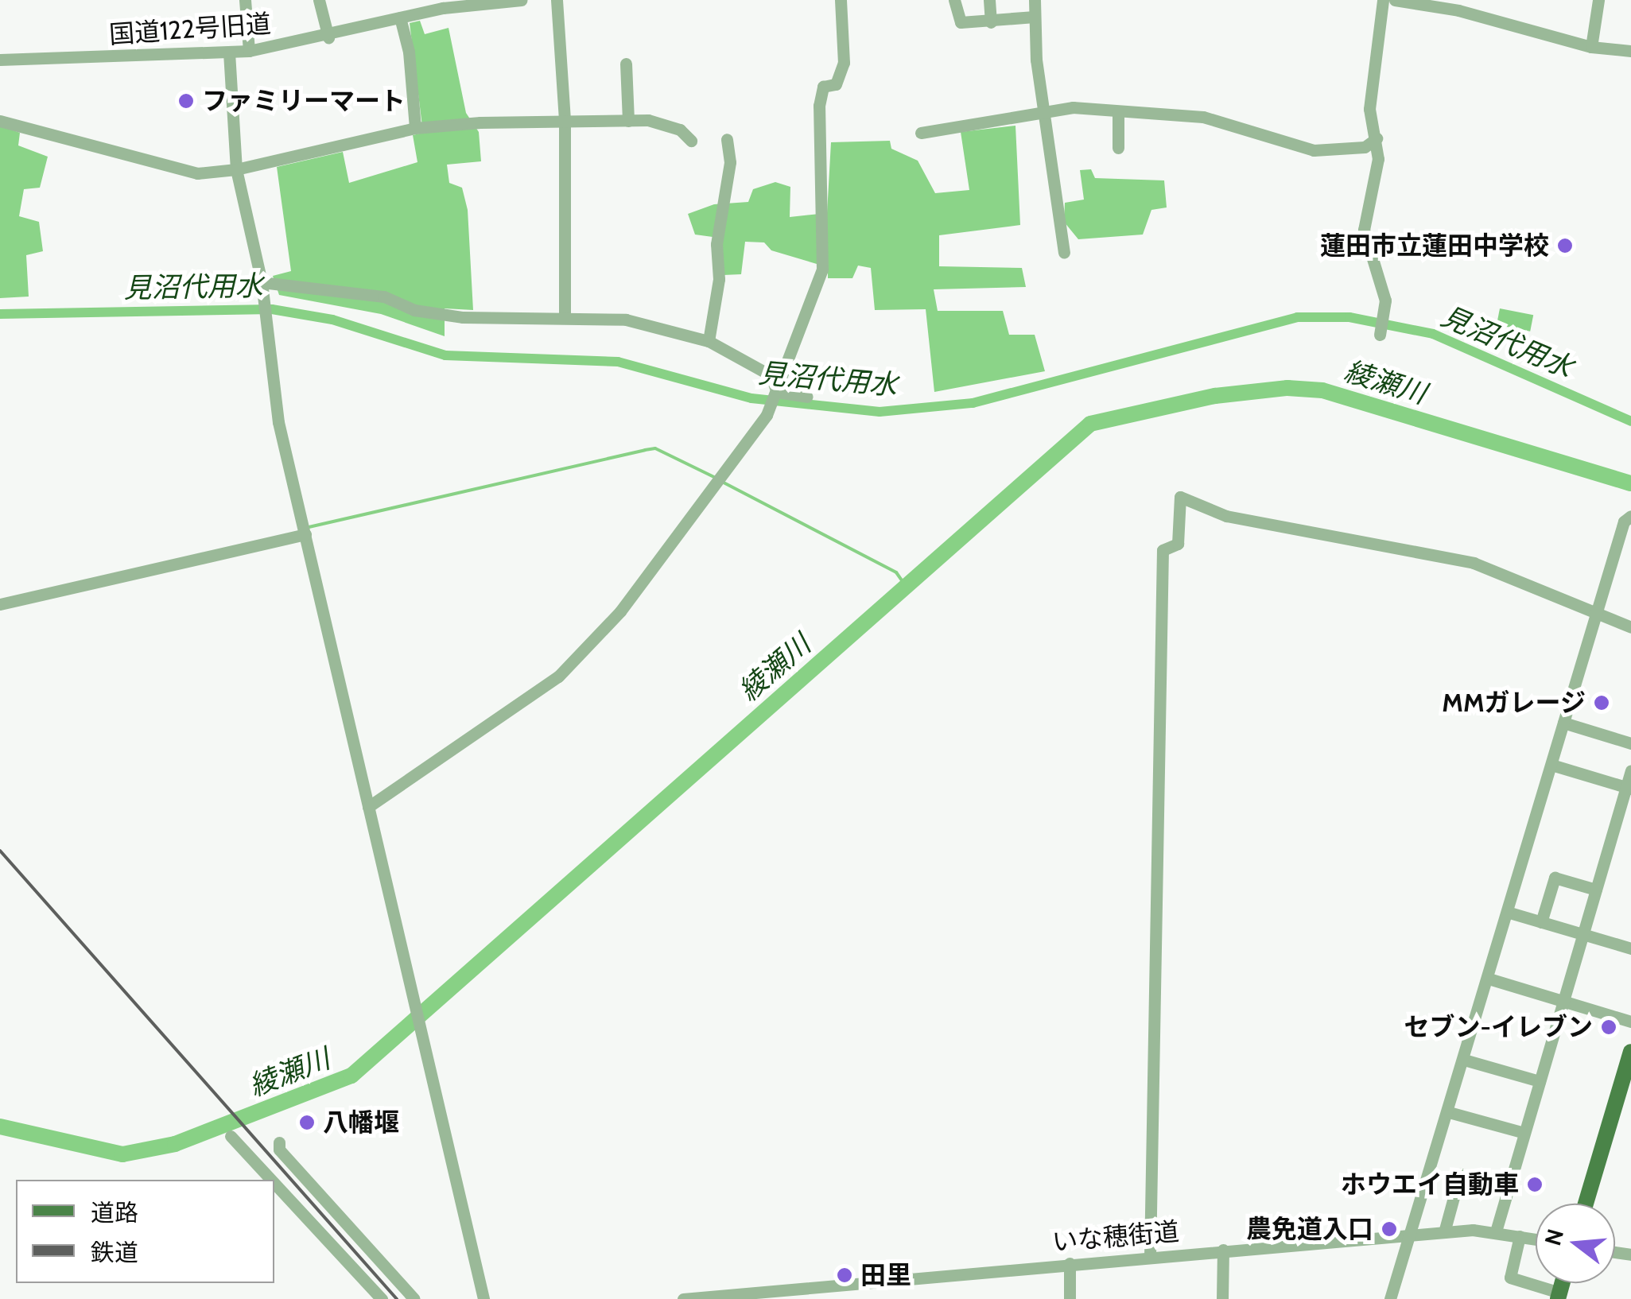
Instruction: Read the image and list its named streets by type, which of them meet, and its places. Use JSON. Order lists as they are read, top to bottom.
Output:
{
  "streets": {
    "street": ["国道122号旧道", "いな穂街道"]
  },
  "water": ["見沼代用水", "綾瀬川"],
  "places": [
    "ファミリーマート",
    "蓮田市立蓮田中学校",
    "MMガレージ",
    "セブン-イレブン",
    "八幡堰",
    "ホウエイ自動車",
    "農免道入口",
    "田里"
  ],
  "legend": ["道路", "鉄道"],
  "north": "left"
}
